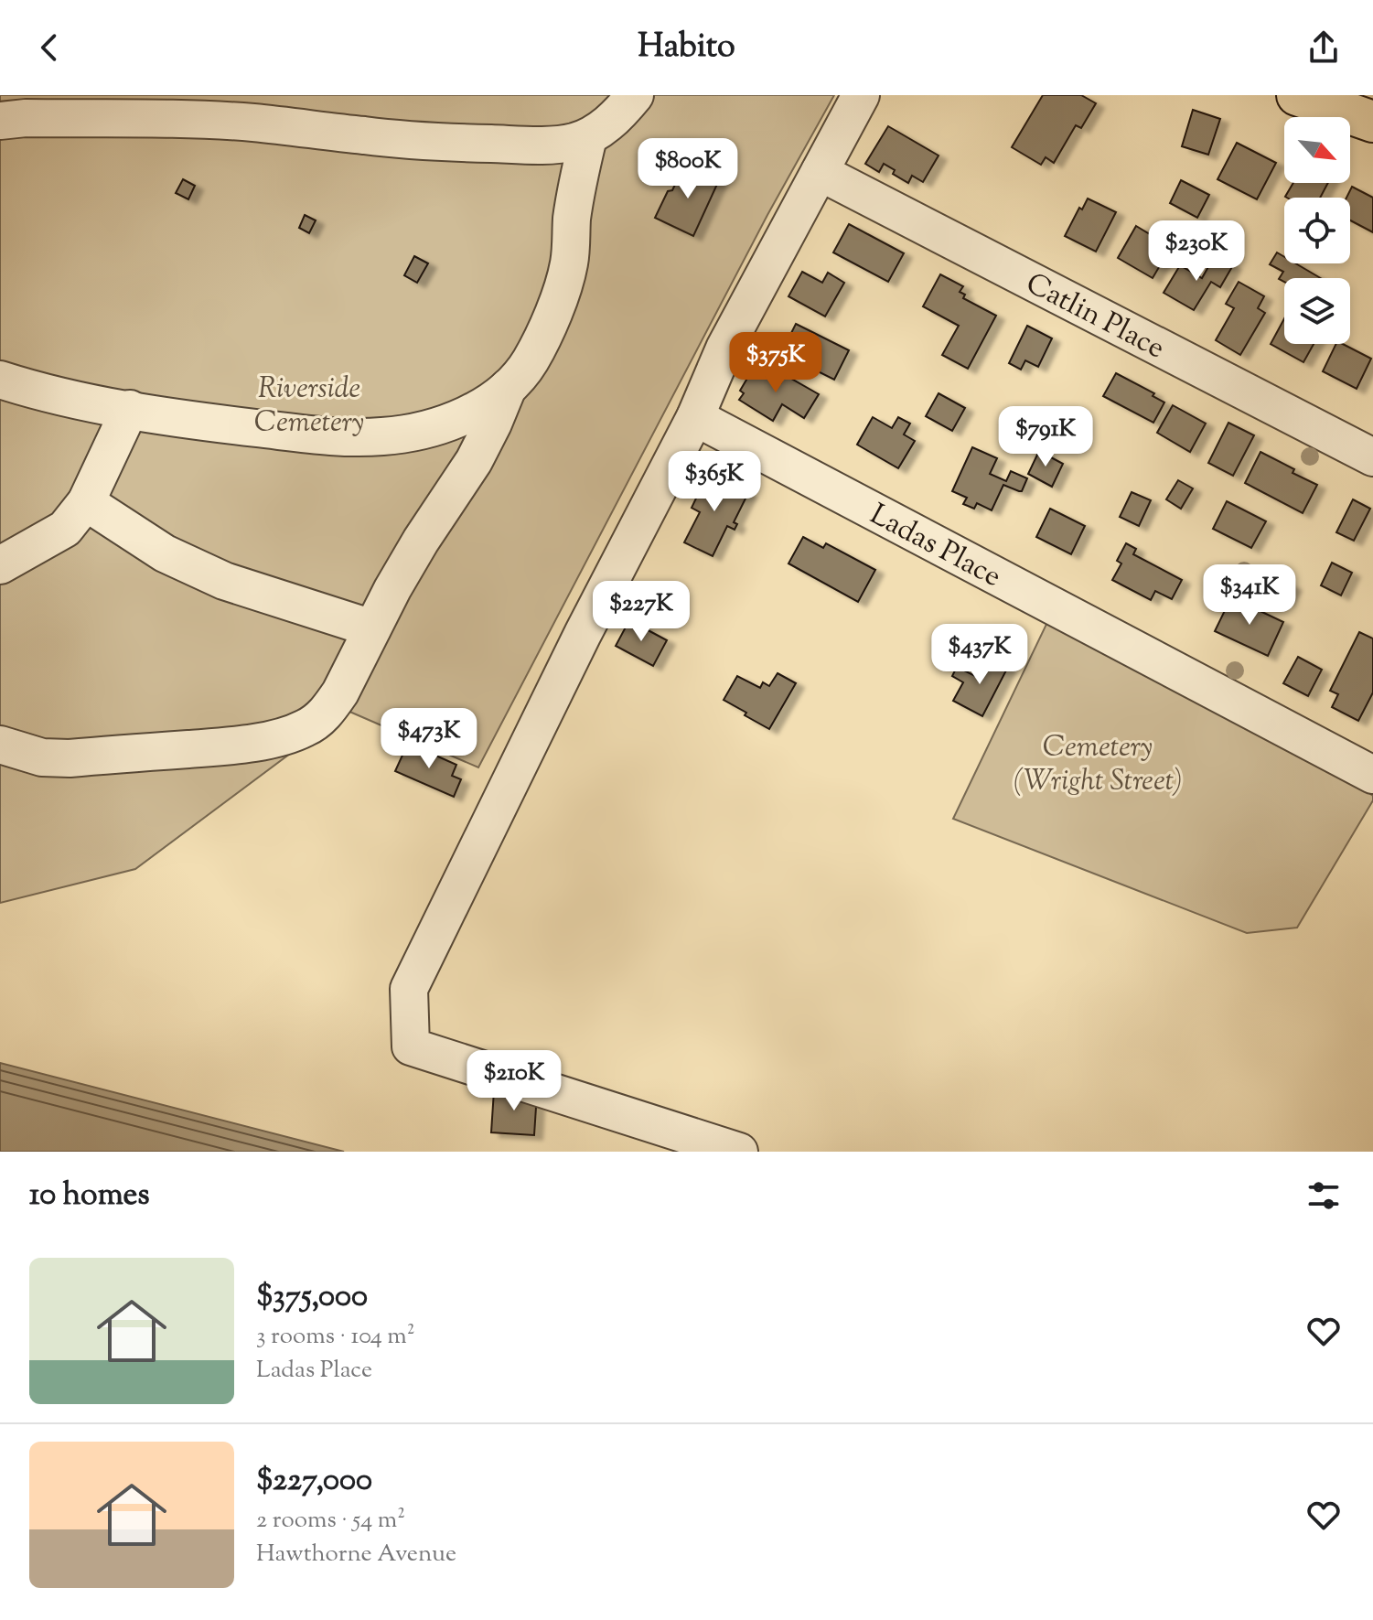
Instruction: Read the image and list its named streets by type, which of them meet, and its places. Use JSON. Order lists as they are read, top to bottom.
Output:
{
  "streets": {
    "street": ["Catlin Place", "Ladas Place"]
  },
  "parks": ["Riverside Cemetery", "Cemetery (Wright Street)"],
  "north": "bottom right",
  "page": {
    "header": "Habito",
    "price": [
      "$800K",
      "$230K",
      "$375K",
      "$791K",
      "$365K",
      "$341K",
      "$227K",
      "$437K",
      "$473K",
      "$210K"
    ],
    "heading": "10 homes",
    "list": [
      {
        "name": "$375,000",
        "note": "3 rooms · 104 m² · Ladas Place"
      },
      {
        "name": "$227,000",
        "note": "2 rooms · 54 m² · Hawthorne Avenue"
      }
    ]
  }
}
